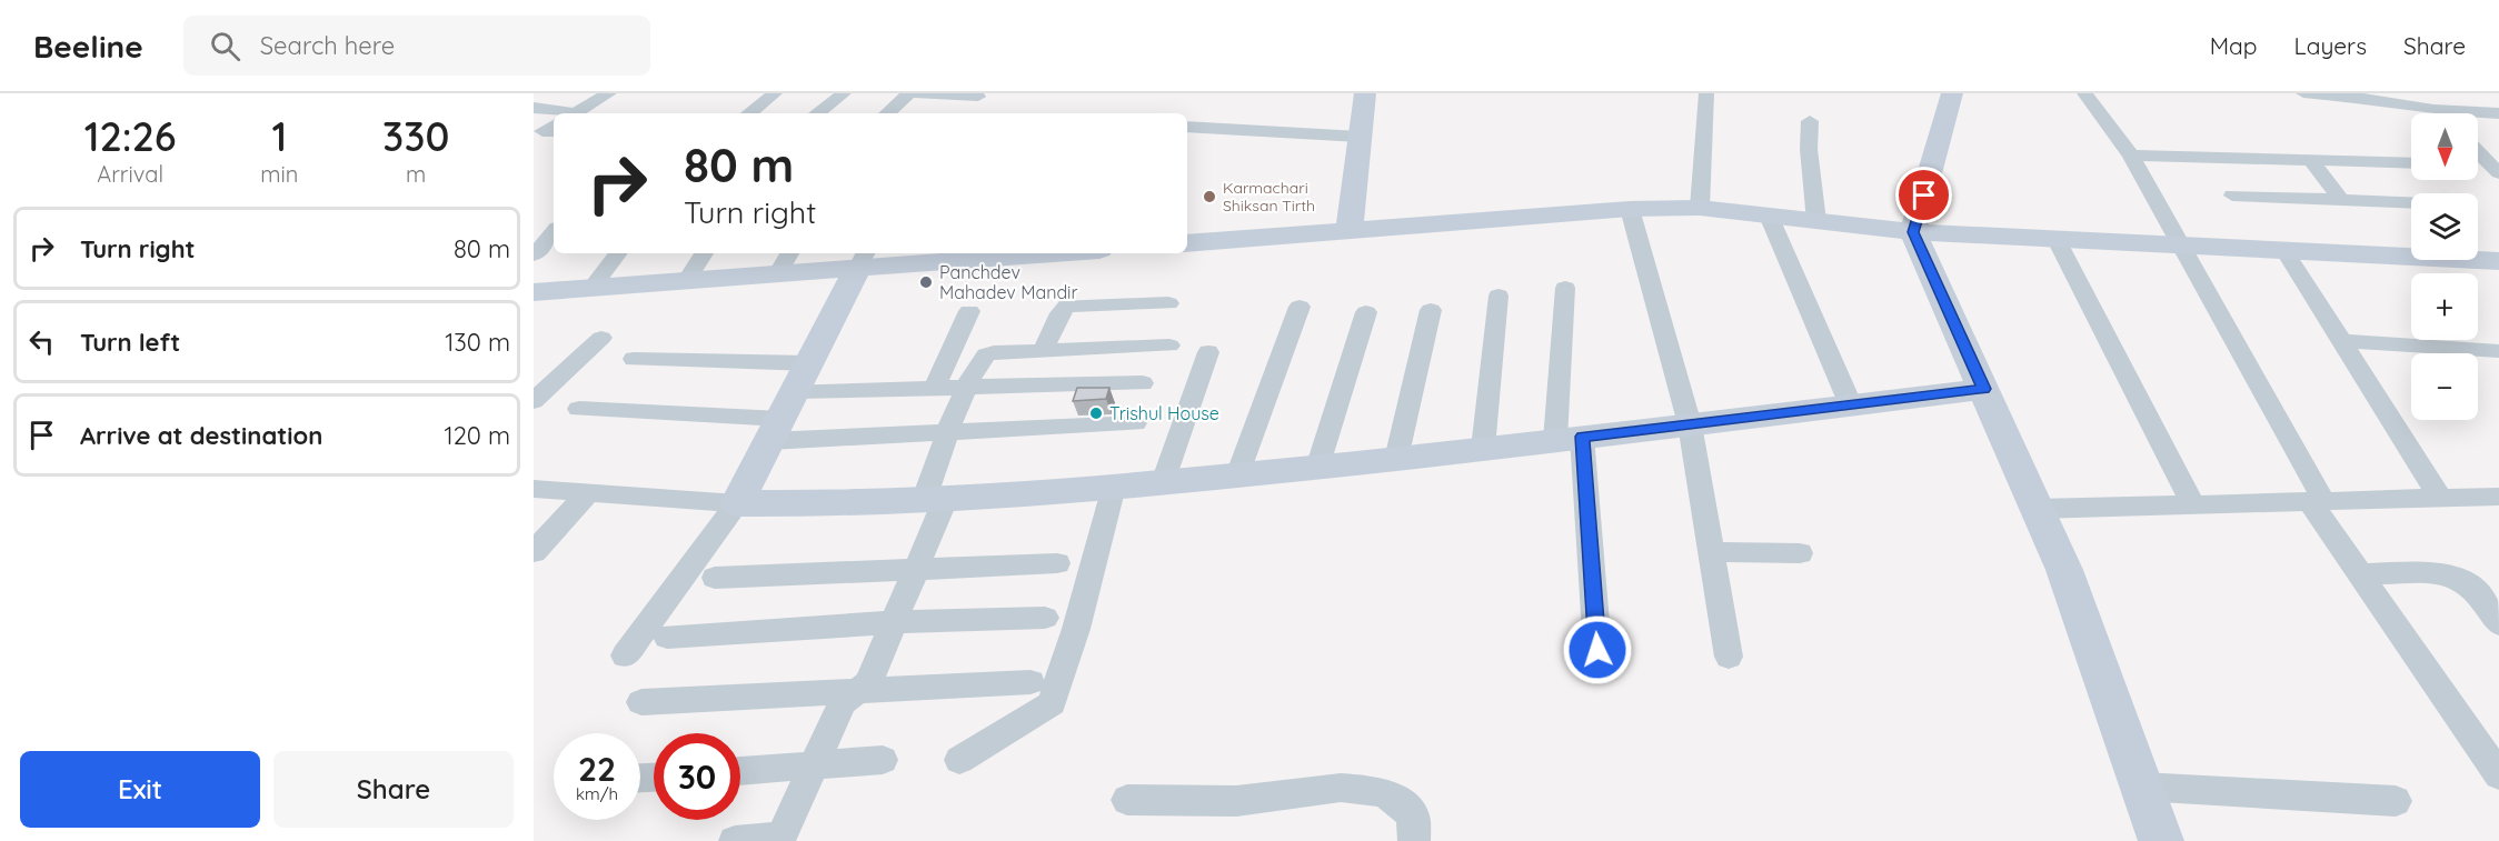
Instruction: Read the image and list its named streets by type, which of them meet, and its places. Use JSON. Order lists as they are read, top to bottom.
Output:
{
  "places": ["Karmachari Shiksan Tirth", "Panchdev Mahadev Mandir", "Trishul House"],
  "north": "bottom",
  "page": {
    "header": "Beeline",
    "search": "Search here",
    "nav": ["Map", "Layers", "Share"],
    "eta": [
      "12:26",
      "Arrival",
      "1",
      "min",
      "330",
      "m"
    ],
    "map_buttons": ["+", "−"],
    "turn": ["80 m", "Turn right"],
    "list": [
      {
        "name": "Turn right",
        "value": "80 m"
      },
      {
        "name": "Turn left",
        "value": "130 m"
      },
      {
        "name": "Arrive at destination",
        "value": "120 m"
      }
    ],
    "speed": "22 km/h",
    "limit": "30",
    "buttons": ["Exit", "Share"]
  }
}
